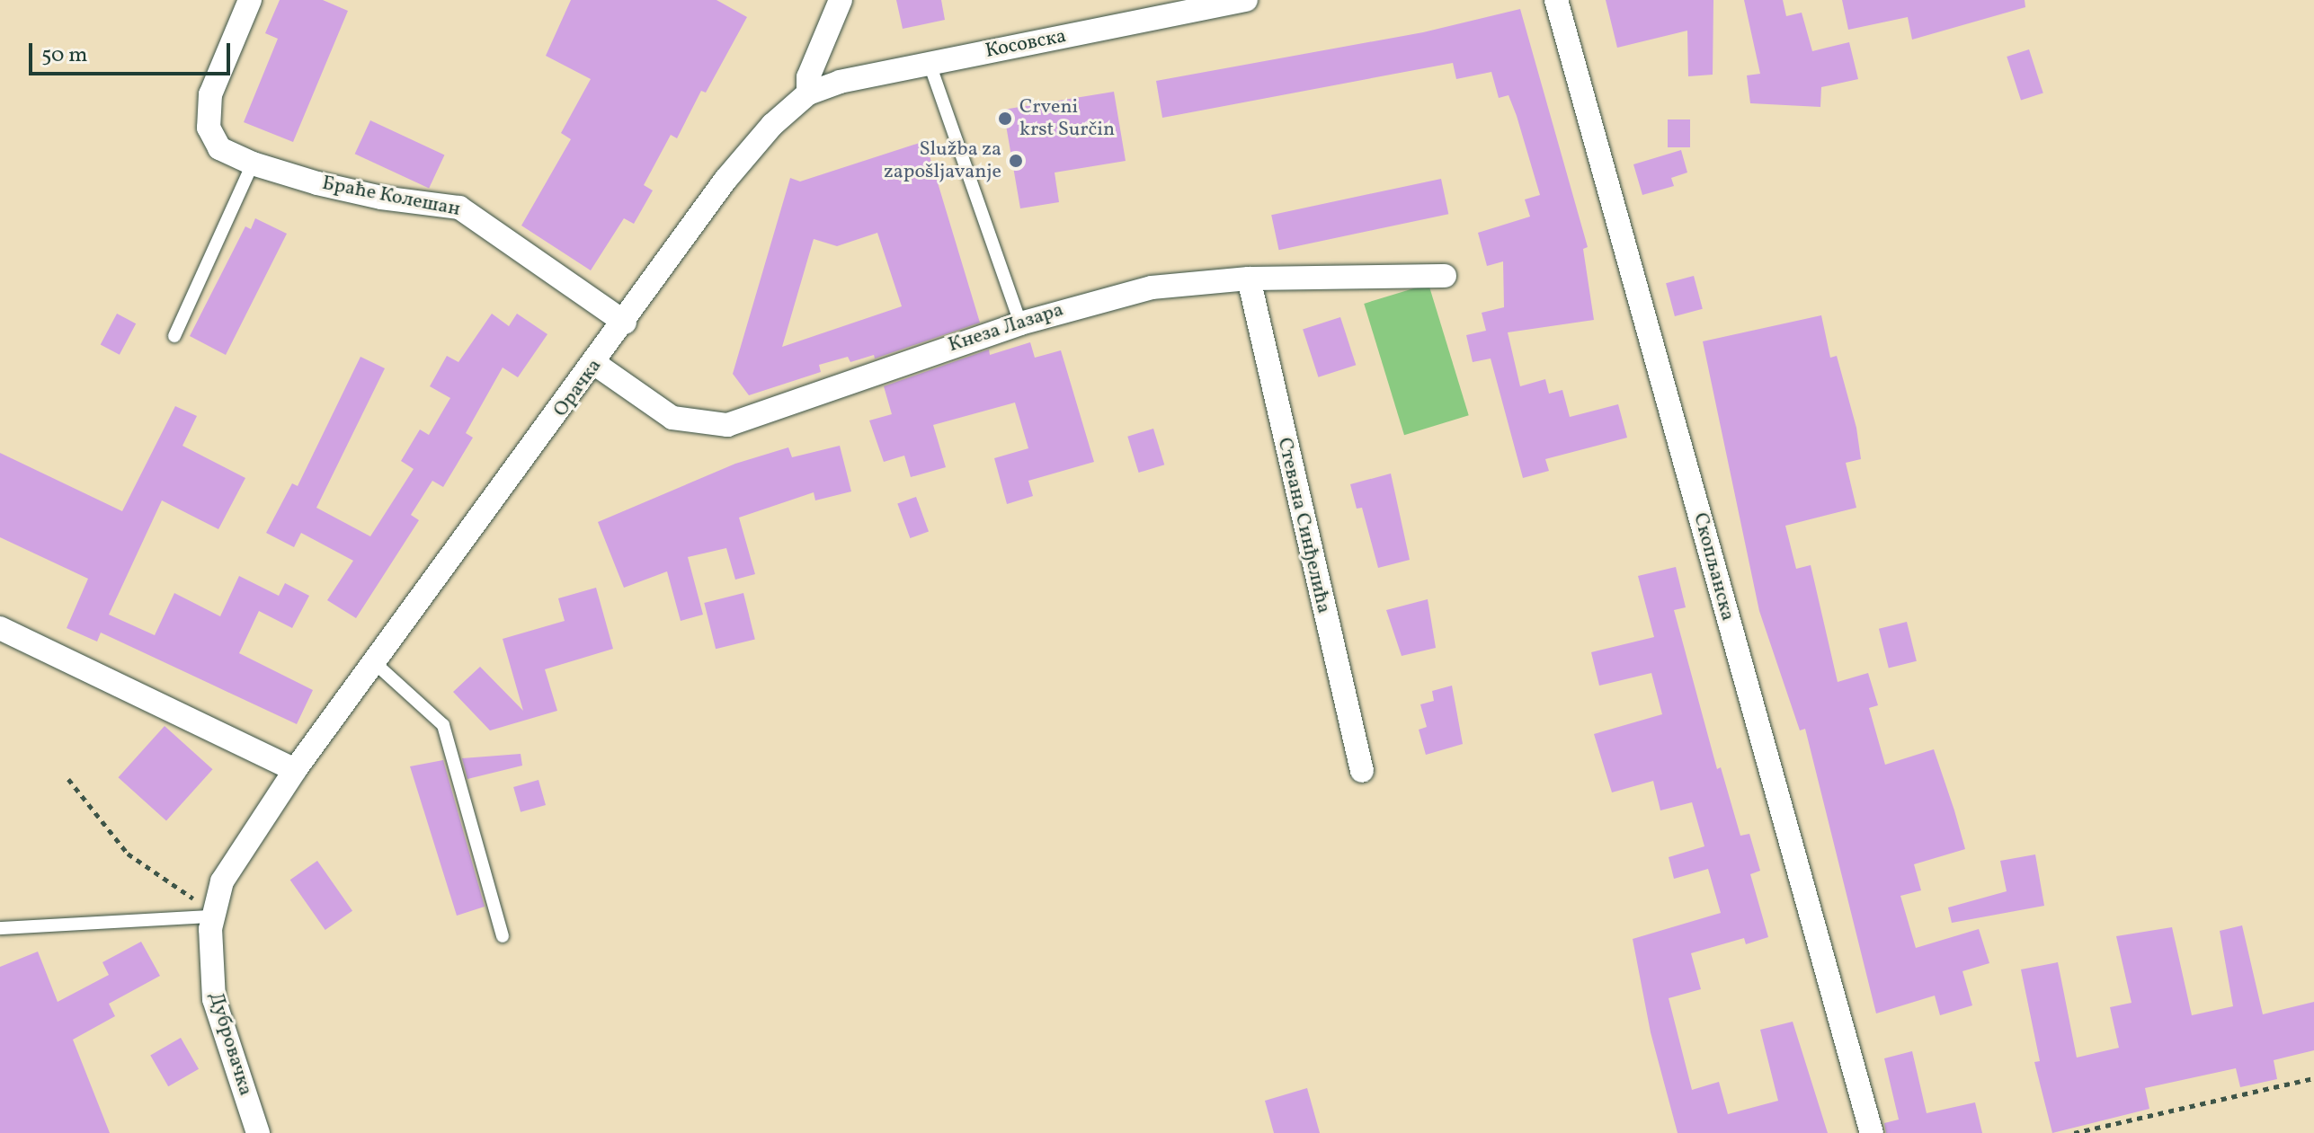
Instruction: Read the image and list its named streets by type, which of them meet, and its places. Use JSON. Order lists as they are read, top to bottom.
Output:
{
  "streets": {
    "street": [
      "Косовска",
      "Браће Колешан",
      "Кнеза Лазара",
      "Орачка",
      "Стевана Синђелића",
      "Скопљанска",
      "Дубровачка"
    ]
  },
  "crossings": [
    ["Косовска", "Орачка"],
    ["Браће Колешан", "Орачка"],
    ["Кнеза Лазара", "Орачка"],
    ["Кнеза Лазара", "Стевана Синђелића"],
    ["Орачка", "Дубровачка"]
  ],
  "places": ["Crveni krst Surčin", "Služba za zapošljavanje"],
  "scale_bar": "50 m"
}
